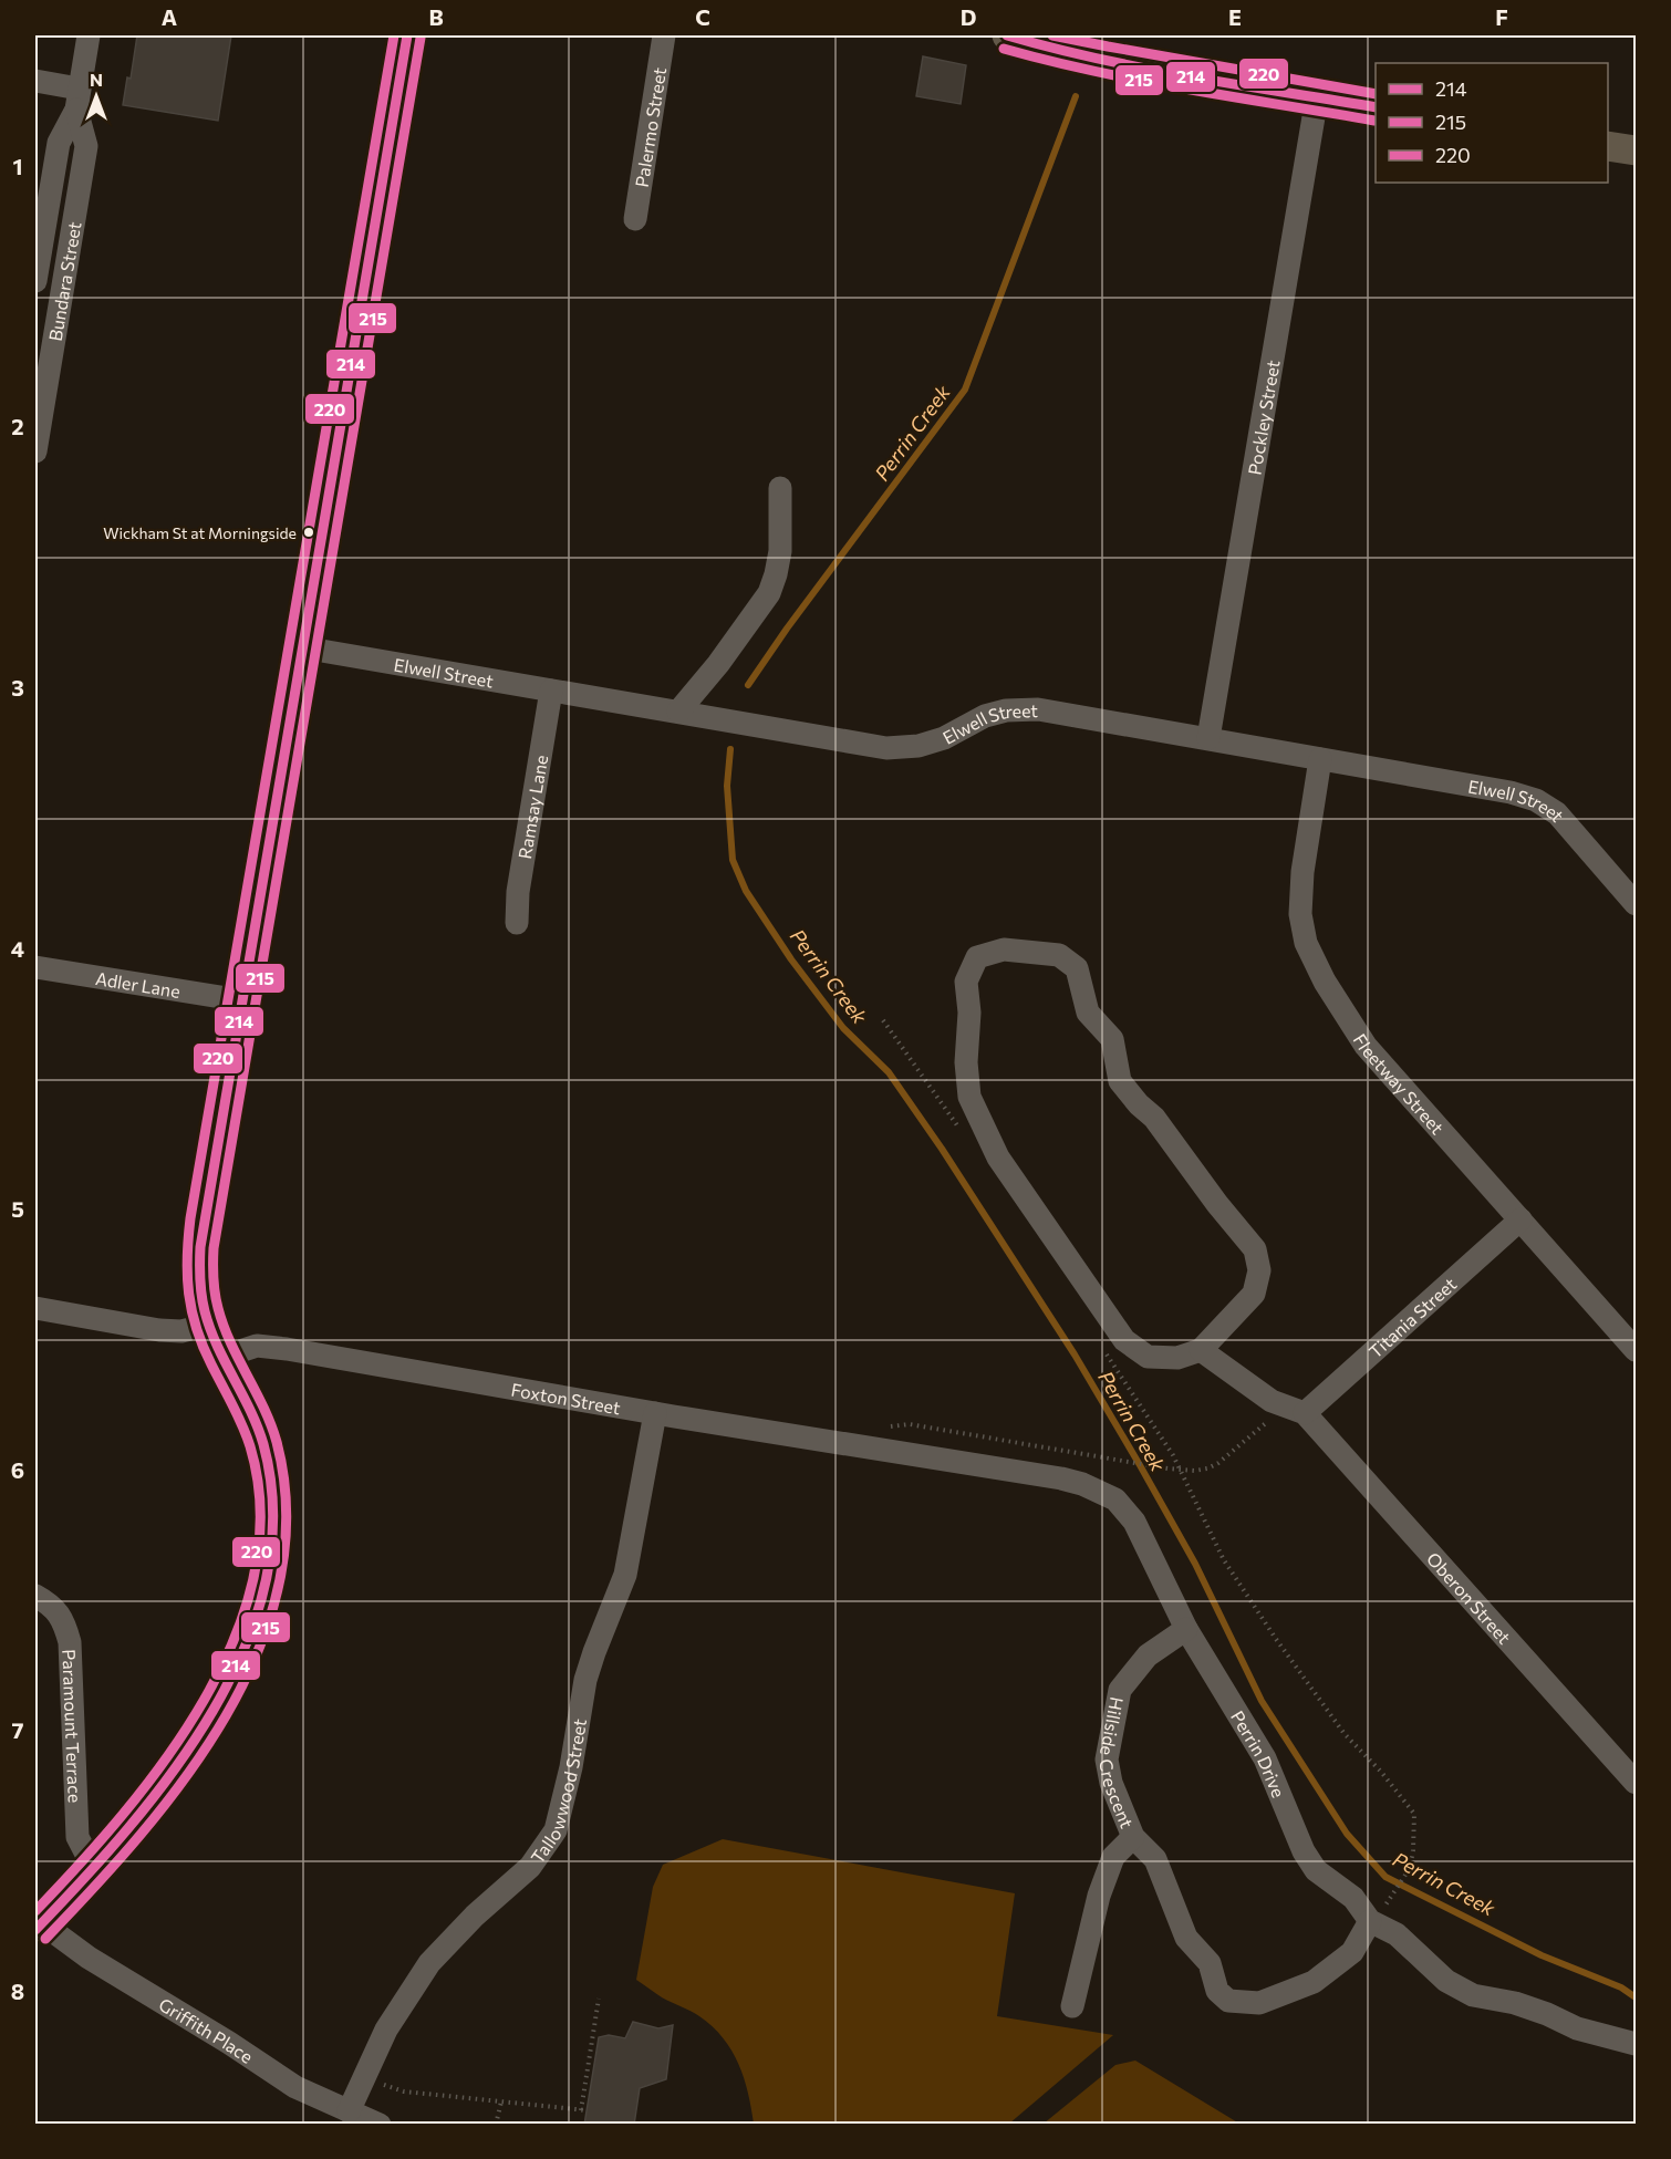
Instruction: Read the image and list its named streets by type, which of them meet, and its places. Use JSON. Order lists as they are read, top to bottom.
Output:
{
  "streets": {
    "street": [
      "Palermo Street",
      "Bundara Street",
      "Pockley Street",
      "Elwell Street",
      "Ramsay Lane",
      "Adler Lane",
      "Fleetway Street",
      "Titania Street",
      "Foxton Street",
      "Oberon Street",
      "Paramount Terrace",
      "Perrin Drive",
      "Hillside Crescent",
      "Tallowwood Street",
      "Griffith Place"
    ]
  },
  "crossings": [
    ["Pockley Street", "Elwell Street"],
    ["Elwell Street", "Ramsay Lane"],
    ["Elwell Street", "Fleetway Street"],
    ["Fleetway Street", "Titania Street"],
    ["Titania Street", "Oberon Street"],
    ["Foxton Street", "Perrin Drive"],
    ["Foxton Street", "Tallowwood Street"],
    ["Perrin Drive", "Hillside Crescent"],
    ["Tallowwood Street", "Griffith Place"]
  ],
  "water": ["Perrin Creek"],
  "places": ["Wickham St at Morningside"],
  "lines": ["transit line 214", "transit line 220", "transit line 215"],
  "legend": ["214", "215", "220"],
  "north": "top",
  "grid": {
    "columns": [
      "A",
      "B",
      "C",
      "D",
      "E",
      "F"
    ],
    "rows": [
      "1",
      "2",
      "3",
      "4",
      "5",
      "6",
      "7",
      "8"
    ]
  }
}
